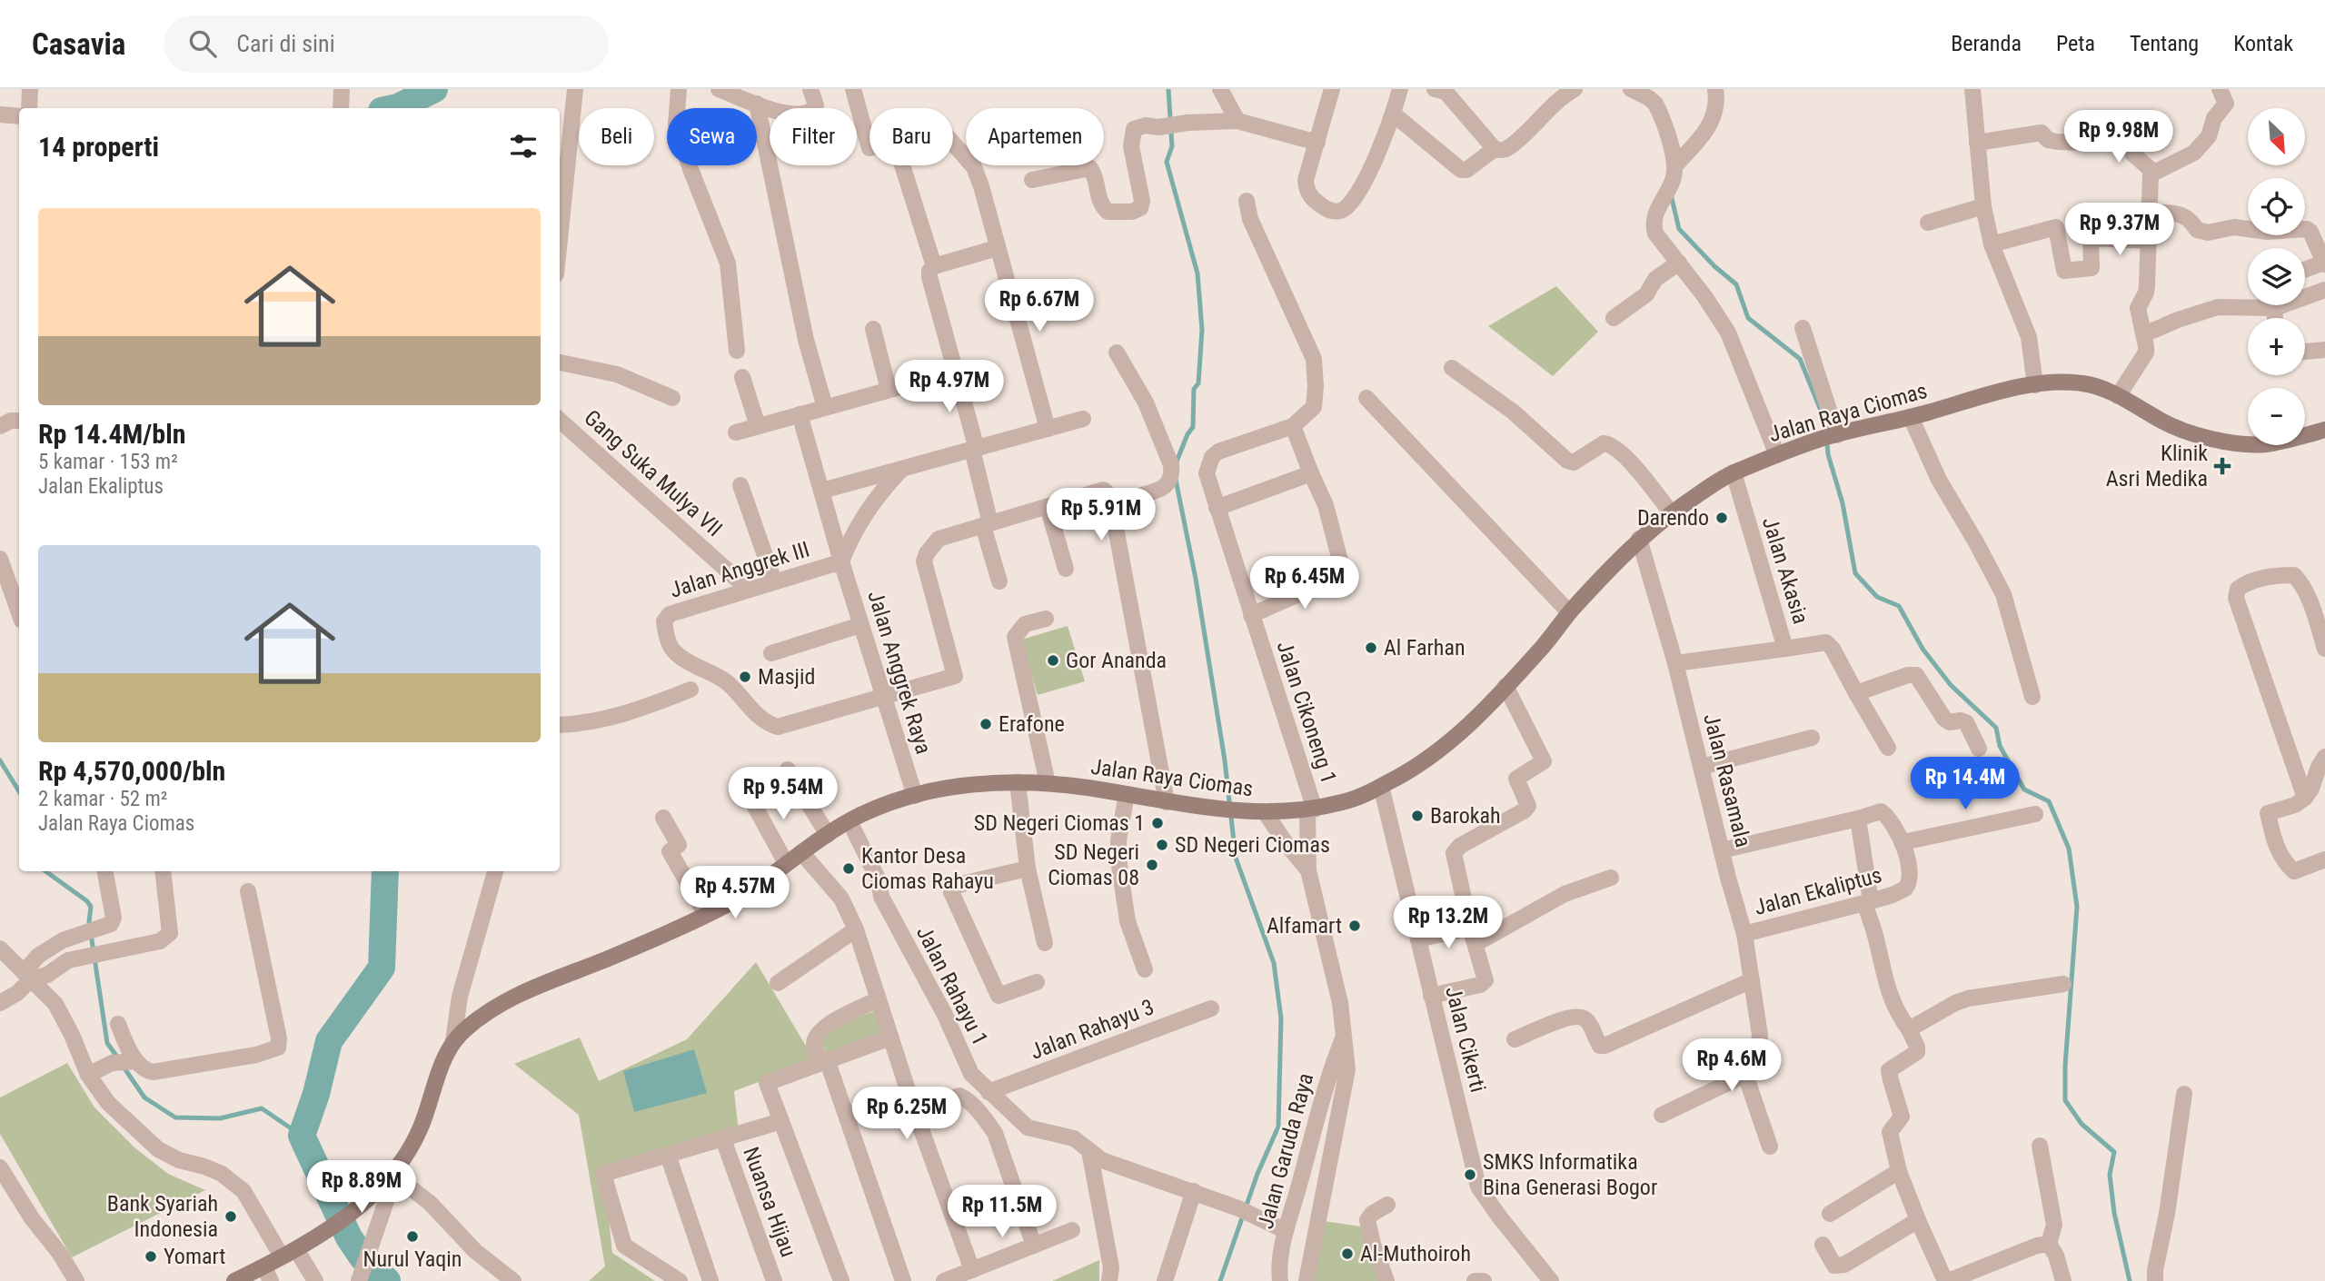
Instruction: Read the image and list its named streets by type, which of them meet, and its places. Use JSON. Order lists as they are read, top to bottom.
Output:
{
  "streets": {
    "main road": ["Jalan Raya Ciomas"],
    "street": [
      "Gang Suka Mulya VII",
      "Jalan Anggrek III",
      "Jalan Akasia",
      "Jalan Anggrek Raya",
      "Jalan Cikoneng 1",
      "Jalan Rasamala",
      "Jalan Ekaliptus",
      "Jalan Rahayu 1",
      "Jalan Rahayu 3",
      "Jalan Cikerti",
      "Jalan Garuda Raya",
      "Nuansa Hijau"
    ]
  },
  "crossings": [
    ["Jalan Raya Ciomas", "Jalan Akasia"],
    ["Jalan Raya Ciomas", "Jalan Anggrek Raya"],
    ["Jalan Raya Ciomas", "Jalan Cikoneng 1"],
    ["Jalan Raya Ciomas", "Jalan Rasamala"],
    ["Jalan Raya Ciomas", "Jalan Rahayu 1"],
    ["Jalan Raya Ciomas", "Jalan Rahayu 3"],
    ["Jalan Raya Ciomas", "Jalan Cikerti"],
    ["Jalan Raya Ciomas", "Jalan Garuda Raya"],
    ["Gang Suka Mulya VII", "Jalan Anggrek III"],
    ["Jalan Anggrek III", "Jalan Anggrek Raya"],
    ["Jalan Akasia", "Jalan Rasamala"],
    ["Jalan Cikoneng 1", "Jalan Garuda Raya"],
    ["Jalan Rasamala", "Jalan Ekaliptus"],
    ["Jalan Rahayu 1", "Jalan Rahayu 3"],
    ["Jalan Rahayu 1", "Jalan Garuda Raya"]
  ],
  "places": {
    "health": ["Klinik Asri Medika"],
    "other": [
      "Darendo",
      "Al Farhan",
      "Gor Ananda",
      "Masjid",
      "Erafone",
      "Barokah",
      "SD Negeri Ciomas 1",
      "SD Negeri Ciomas",
      "SD Negeri Ciomas 08",
      "Kantor Desa Ciomas Rahayu",
      "Alfamart",
      "SMKS Informatika Bina Generasi Bogor",
      "Bank Syariah Indonesia",
      "Nurul Yaqin",
      "Al-Muthoiroh",
      "Yomart"
    ]
  },
  "north": "bottom right",
  "page": {
    "header": "Casavia",
    "search": "Cari di sini",
    "nav": [
      "Beranda",
      "Peta",
      "Tentang",
      "Kontak"
    ],
    "map_buttons": ["+", "−"],
    "chip": [
      "Beli",
      "Sewa",
      "Filter",
      "Baru",
      "Apartemen"
    ],
    "heading": "14 properti",
    "price": [
      "Rp 9.98M",
      "Rp 9.37M",
      "Rp 6.67M",
      "Rp 4.97M",
      "Rp 5.91M",
      "Rp 6.45M",
      "Rp 14.4M",
      "Rp 9.54M",
      "Rp 4.57M",
      "Rp 13.2M",
      "Rp 4.6M",
      "Rp 6.25M",
      "Rp 8.89M",
      "Rp 11.5M"
    ],
    "list": [
      {
        "name": "Rp 14.4M/bln",
        "note": "5 kamar · 153 m² · Jalan Ekaliptus"
      },
      {
        "name": "Rp 4,570,000/bln",
        "note": "2 kamar · 52 m² · Jalan Raya Ciomas"
      }
    ]
  }
}
